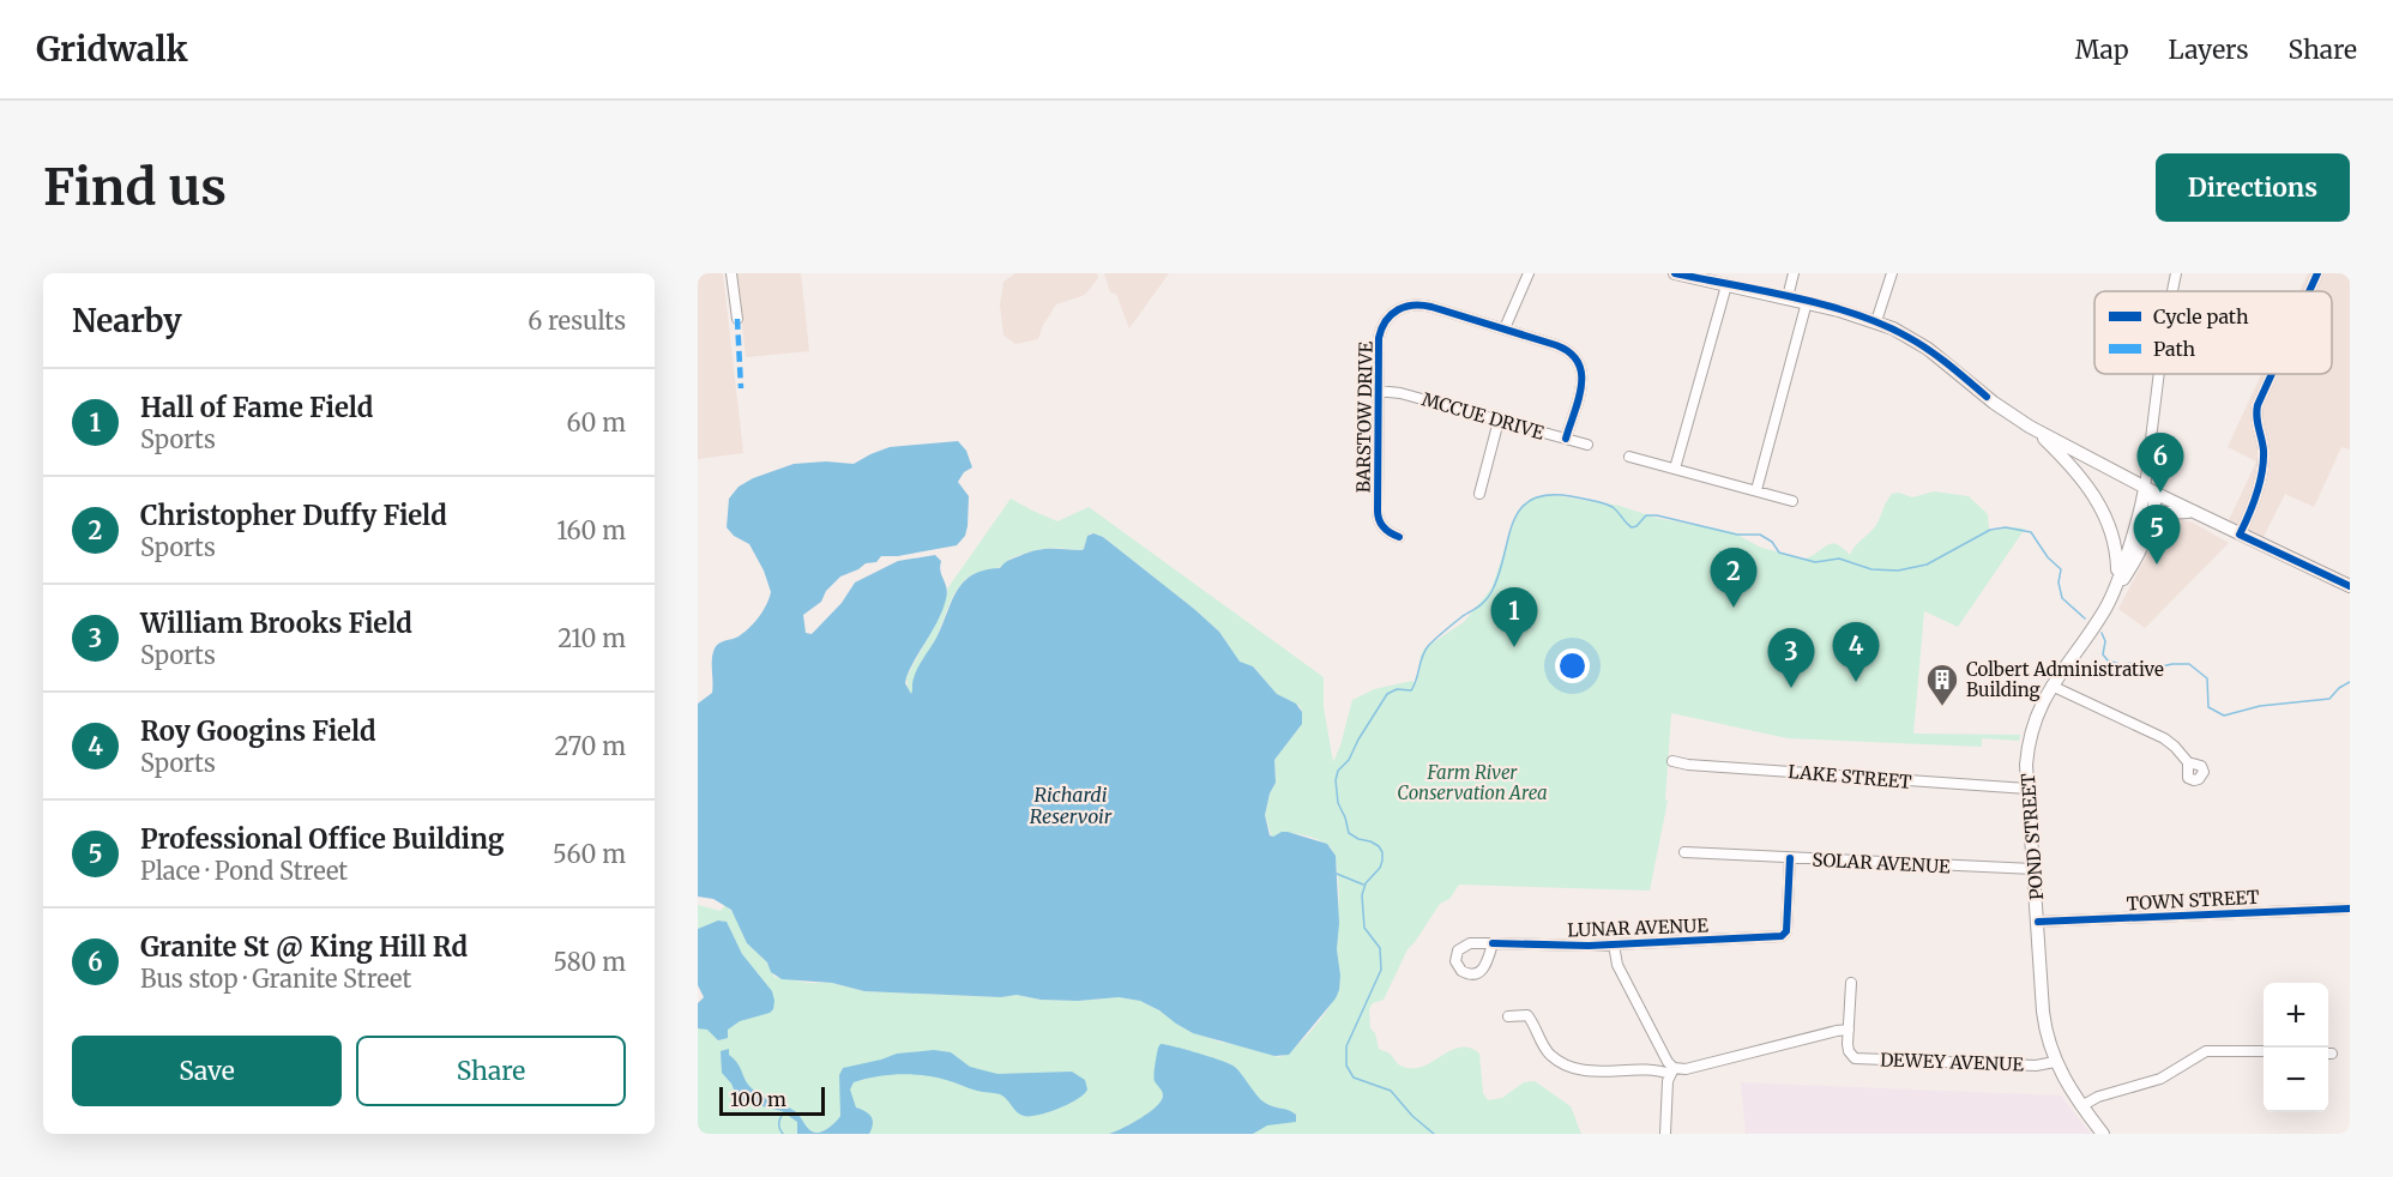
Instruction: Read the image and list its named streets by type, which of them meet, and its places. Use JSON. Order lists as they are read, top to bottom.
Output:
{
  "streets": {
    "main road": ["POND STREET"],
    "street": [
      "MCCUE DRIVE",
      "BARSTOW DRIVE",
      "LAKE STREET",
      "SOLAR AVENUE",
      "TOWN STREET",
      "LUNAR AVENUE",
      "DEWEY AVENUE"
    ]
  },
  "crossings": [
    ["MCCUE DRIVE", "BARSTOW DRIVE"],
    ["LAKE STREET", "POND STREET"],
    ["POND STREET", "SOLAR AVENUE"],
    ["POND STREET", "TOWN STREET"],
    ["POND STREET", "DEWEY AVENUE"],
    ["SOLAR AVENUE", "LUNAR AVENUE"]
  ],
  "water": ["Richardi Reservoir"],
  "parks": ["Farm River Conservation Area"],
  "places": {
    "building": ["Colbert Administrative Building"]
  },
  "legend": ["Cycle path", "Path"],
  "scale_bar": "100 m",
  "page": {
    "header": "Gridwalk",
    "nav": ["Map", "Layers", "Share"],
    "buttons": [
      "Directions",
      ["Save", "Share"]
    ],
    "title": "Find us",
    "heading": ["Nearby", "6 results"],
    "list": [
      {
        "mark": "1",
        "name": "Hall of Fame Field",
        "note": "Sports",
        "value": "60 m"
      },
      {
        "mark": "2",
        "name": "Christopher Duffy Field",
        "note": "Sports",
        "value": "160 m"
      },
      {
        "mark": "3",
        "name": "William Brooks Field",
        "note": "Sports",
        "value": "210 m"
      },
      {
        "mark": "4",
        "name": "Roy Googins Field",
        "note": "Sports",
        "value": "270 m"
      },
      {
        "mark": "5",
        "name": "Professional Office Building",
        "note": "Place · Pond Street",
        "value": "560 m"
      },
      {
        "mark": "6",
        "name": "Granite St @ King Hill Rd",
        "note": "Bus stop · Granite Street",
        "value": "580 m"
      }
    ],
    "pins": [
      "6",
      "5",
      "2",
      "1",
      "4",
      "3"
    ],
    "map_buttons": ["+", "−"],
    "scale": "100 m"
  }
}
